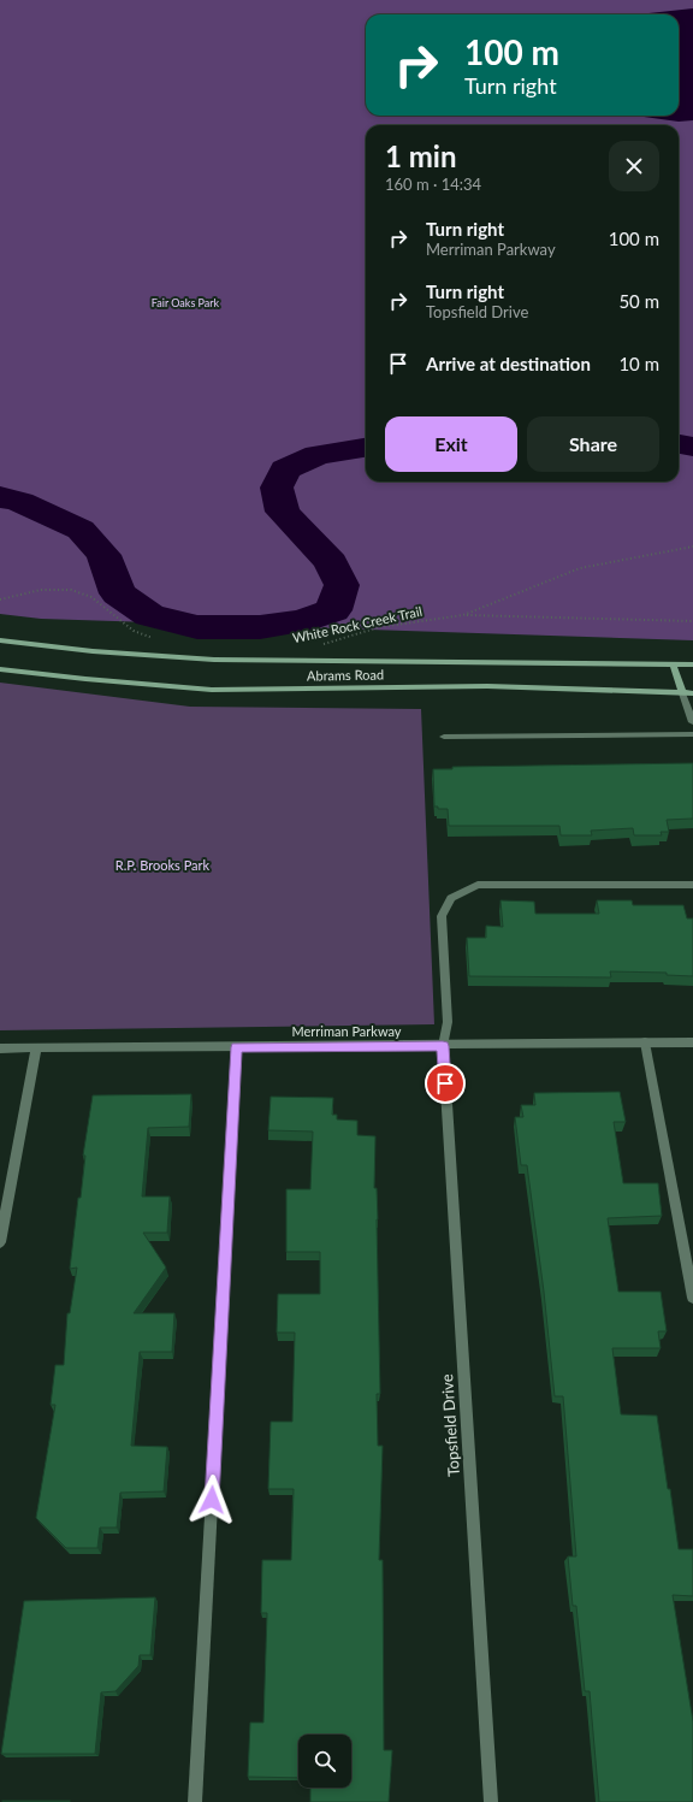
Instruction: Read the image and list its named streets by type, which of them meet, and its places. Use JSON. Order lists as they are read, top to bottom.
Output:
{
  "streets": {
    "main road": ["Abrams Road"],
    "street": ["Merriman Parkway", "Topsfield Drive"],
    "path": ["White Rock Creek Trail"]
  },
  "crossings": [
    ["Merriman Parkway", "Topsfield Drive"]
  ],
  "parks": ["Fair Oaks Park", "R.P. Brooks Park"],
  "page": {
    "turn": ["100 m", "Turn right"],
    "heading": ["1 min", "160 m · 14:34"],
    "list": [
      {
        "name": "Turn right",
        "note": "Merriman Parkway",
        "value": "100 m"
      },
      {
        "name": "Turn right",
        "note": "Topsfield Drive",
        "value": "50 m"
      },
      {
        "name": "Arrive at destination",
        "value": "10 m"
      }
    ],
    "buttons": ["Exit", "Share"]
  }
}
